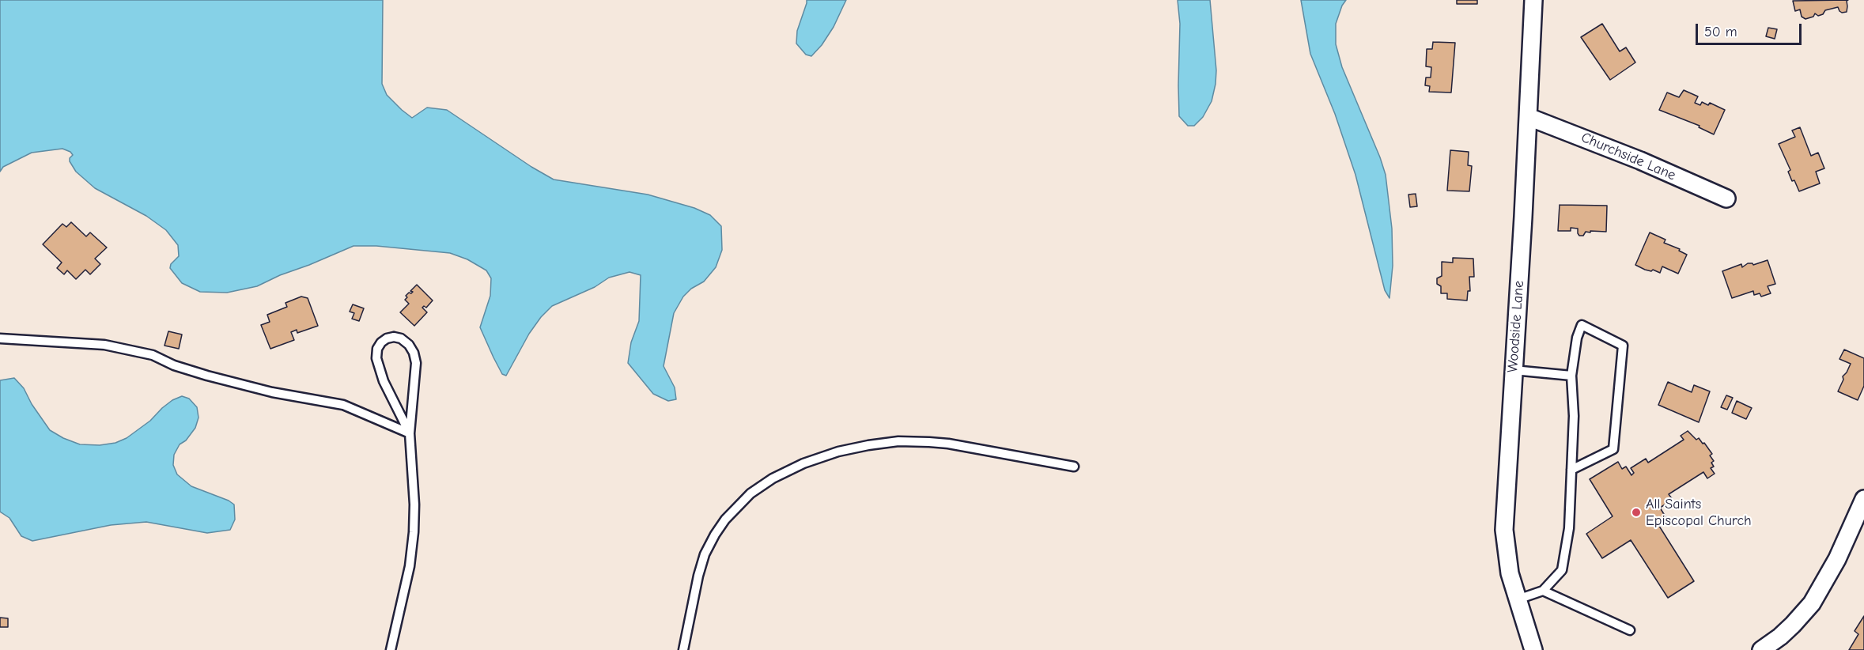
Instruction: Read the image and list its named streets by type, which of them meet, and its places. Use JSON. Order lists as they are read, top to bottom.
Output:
{
  "streets": {
    "street": ["Churchside Lane", "Woodside Lane"]
  },
  "crossings": [
    ["Churchside Lane", "Woodside Lane"]
  ],
  "places": ["All Saints Episcopal Church"],
  "scale_bar": "50 m"
}
